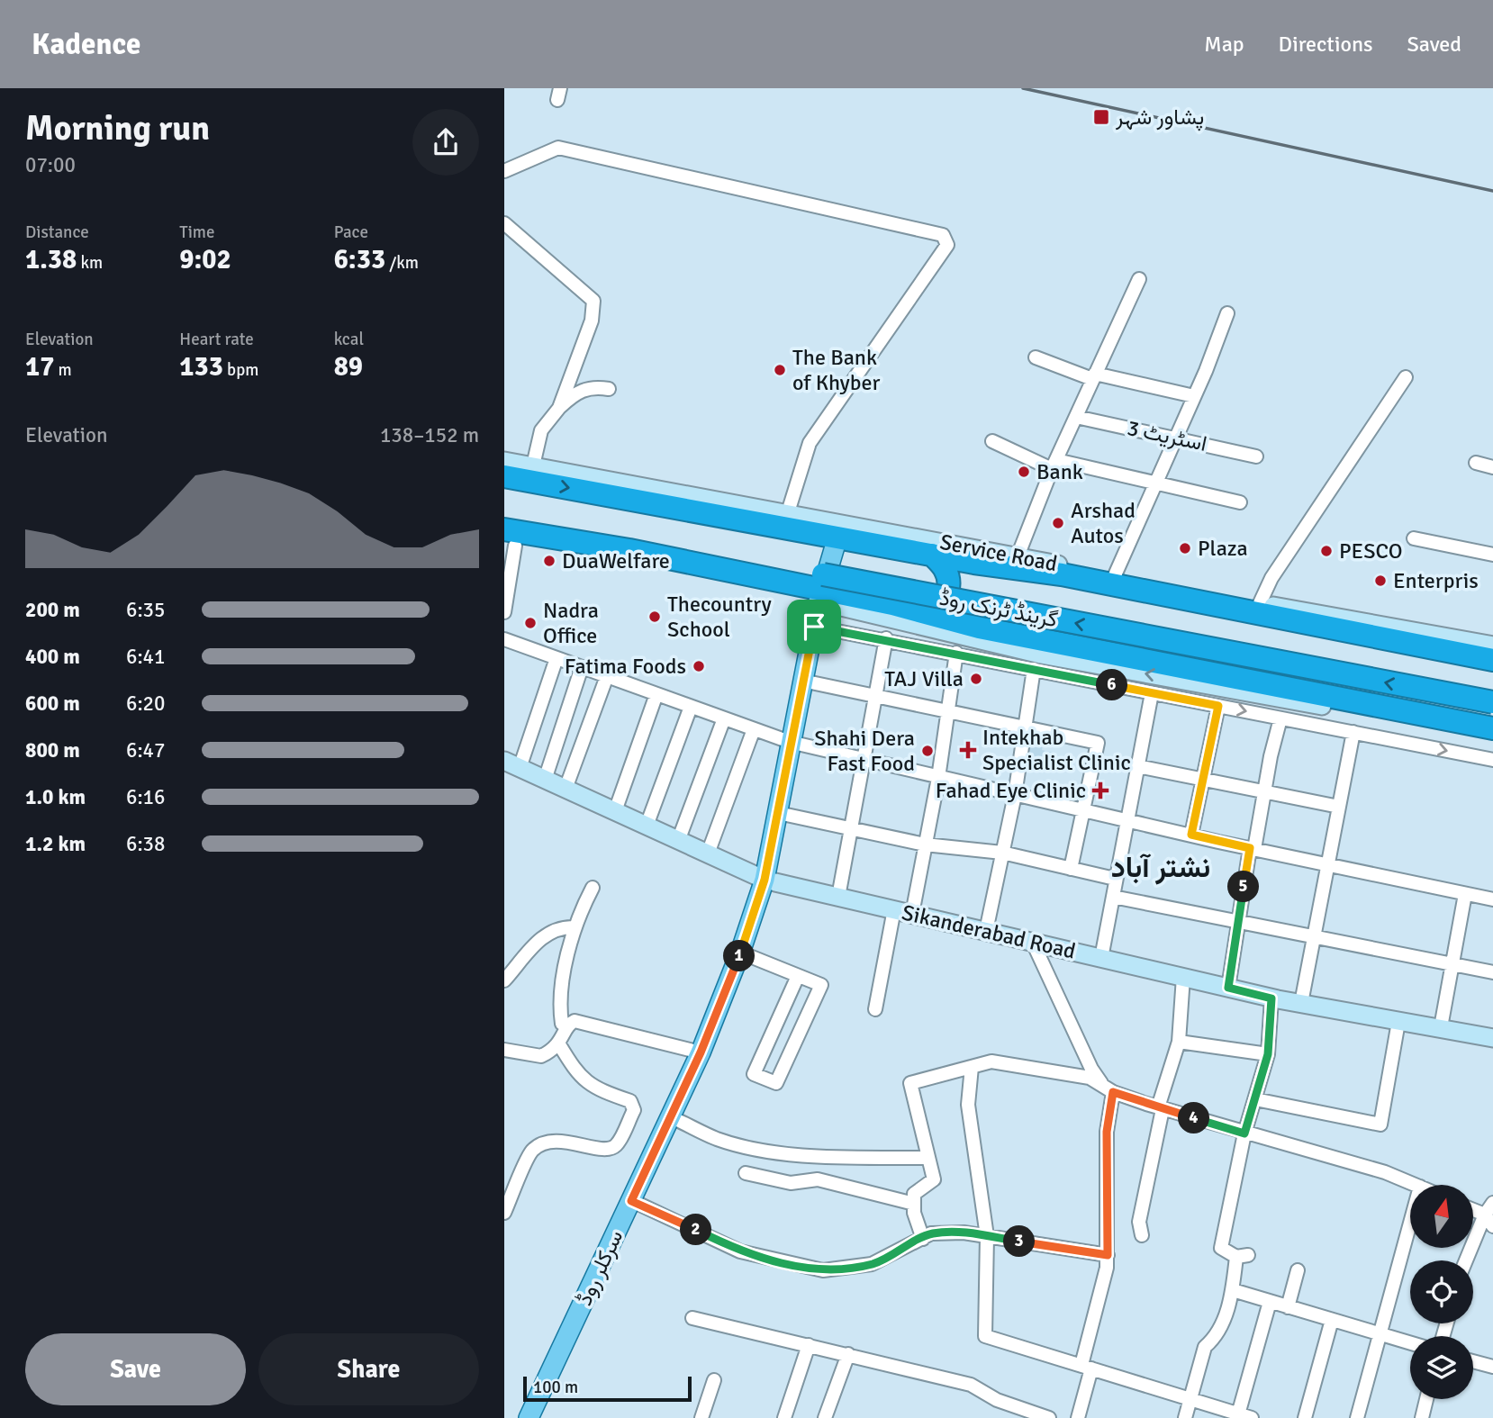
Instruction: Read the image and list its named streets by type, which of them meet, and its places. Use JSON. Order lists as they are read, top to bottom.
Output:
{
  "streets": {
    "highway": ["گرینڈ ٹرنک روڈ"],
    "main road": ["سرکلر روڈ"],
    "street": ["اسٹریٹ 3", "Service Road", "Sikanderabad Road"]
  },
  "crossings": [
    ["گرینڈ ٹرنک روڈ", "سرکلر روڈ"],
    ["Sikanderabad Road", "سرکلر روڈ"]
  ],
  "districts": ["نشتر آباد"],
  "places": {
    "transit": ["پشاور شہر"],
    "other": [
      "The Bank of Khyber",
      "Bank",
      "Arshad Autos",
      "Plaza",
      "PESCO",
      "DuaWelfare",
      "Enterpris",
      "Thecountry School",
      "Nadra Office",
      "Fatima Foods",
      "TAJ Villa",
      "Shahi Dera Fast Food"
    ],
    "health": ["Intekhab Specialist Clinic", "Fahad Eye Clinic"]
  },
  "scale_bar": "100 m",
  "north": "top",
  "page": {
    "header": "Kadence",
    "nav": ["Map", "Directions", "Saved"],
    "heading": ["Morning run", "07:00"],
    "stats": [
      ["Distance", "1.38 km"],
      ["Time", "9:02"],
      ["Pace", "6:33 /km"],
      ["Elevation", "17 m"],
      ["Heart rate", "133 bpm"],
      ["kcal", "89"]
    ],
    "chart": ["Elevation", "138–152 m"],
    "list": [
      {
        "name": "200 m",
        "note": "6:35"
      },
      {
        "name": "400 m",
        "note": "6:41"
      },
      {
        "name": "600 m",
        "note": "6:20"
      },
      {
        "name": "800 m",
        "note": "6:47"
      },
      {
        "name": "1.0 km",
        "note": "6:16"
      },
      {
        "name": "1.2 km",
        "note": "6:38"
      }
    ],
    "pins": [
      "6",
      "5",
      "1",
      "4",
      "2",
      "3"
    ],
    "buttons": ["Save", "Share"],
    "scale": "100 m"
  }
}
